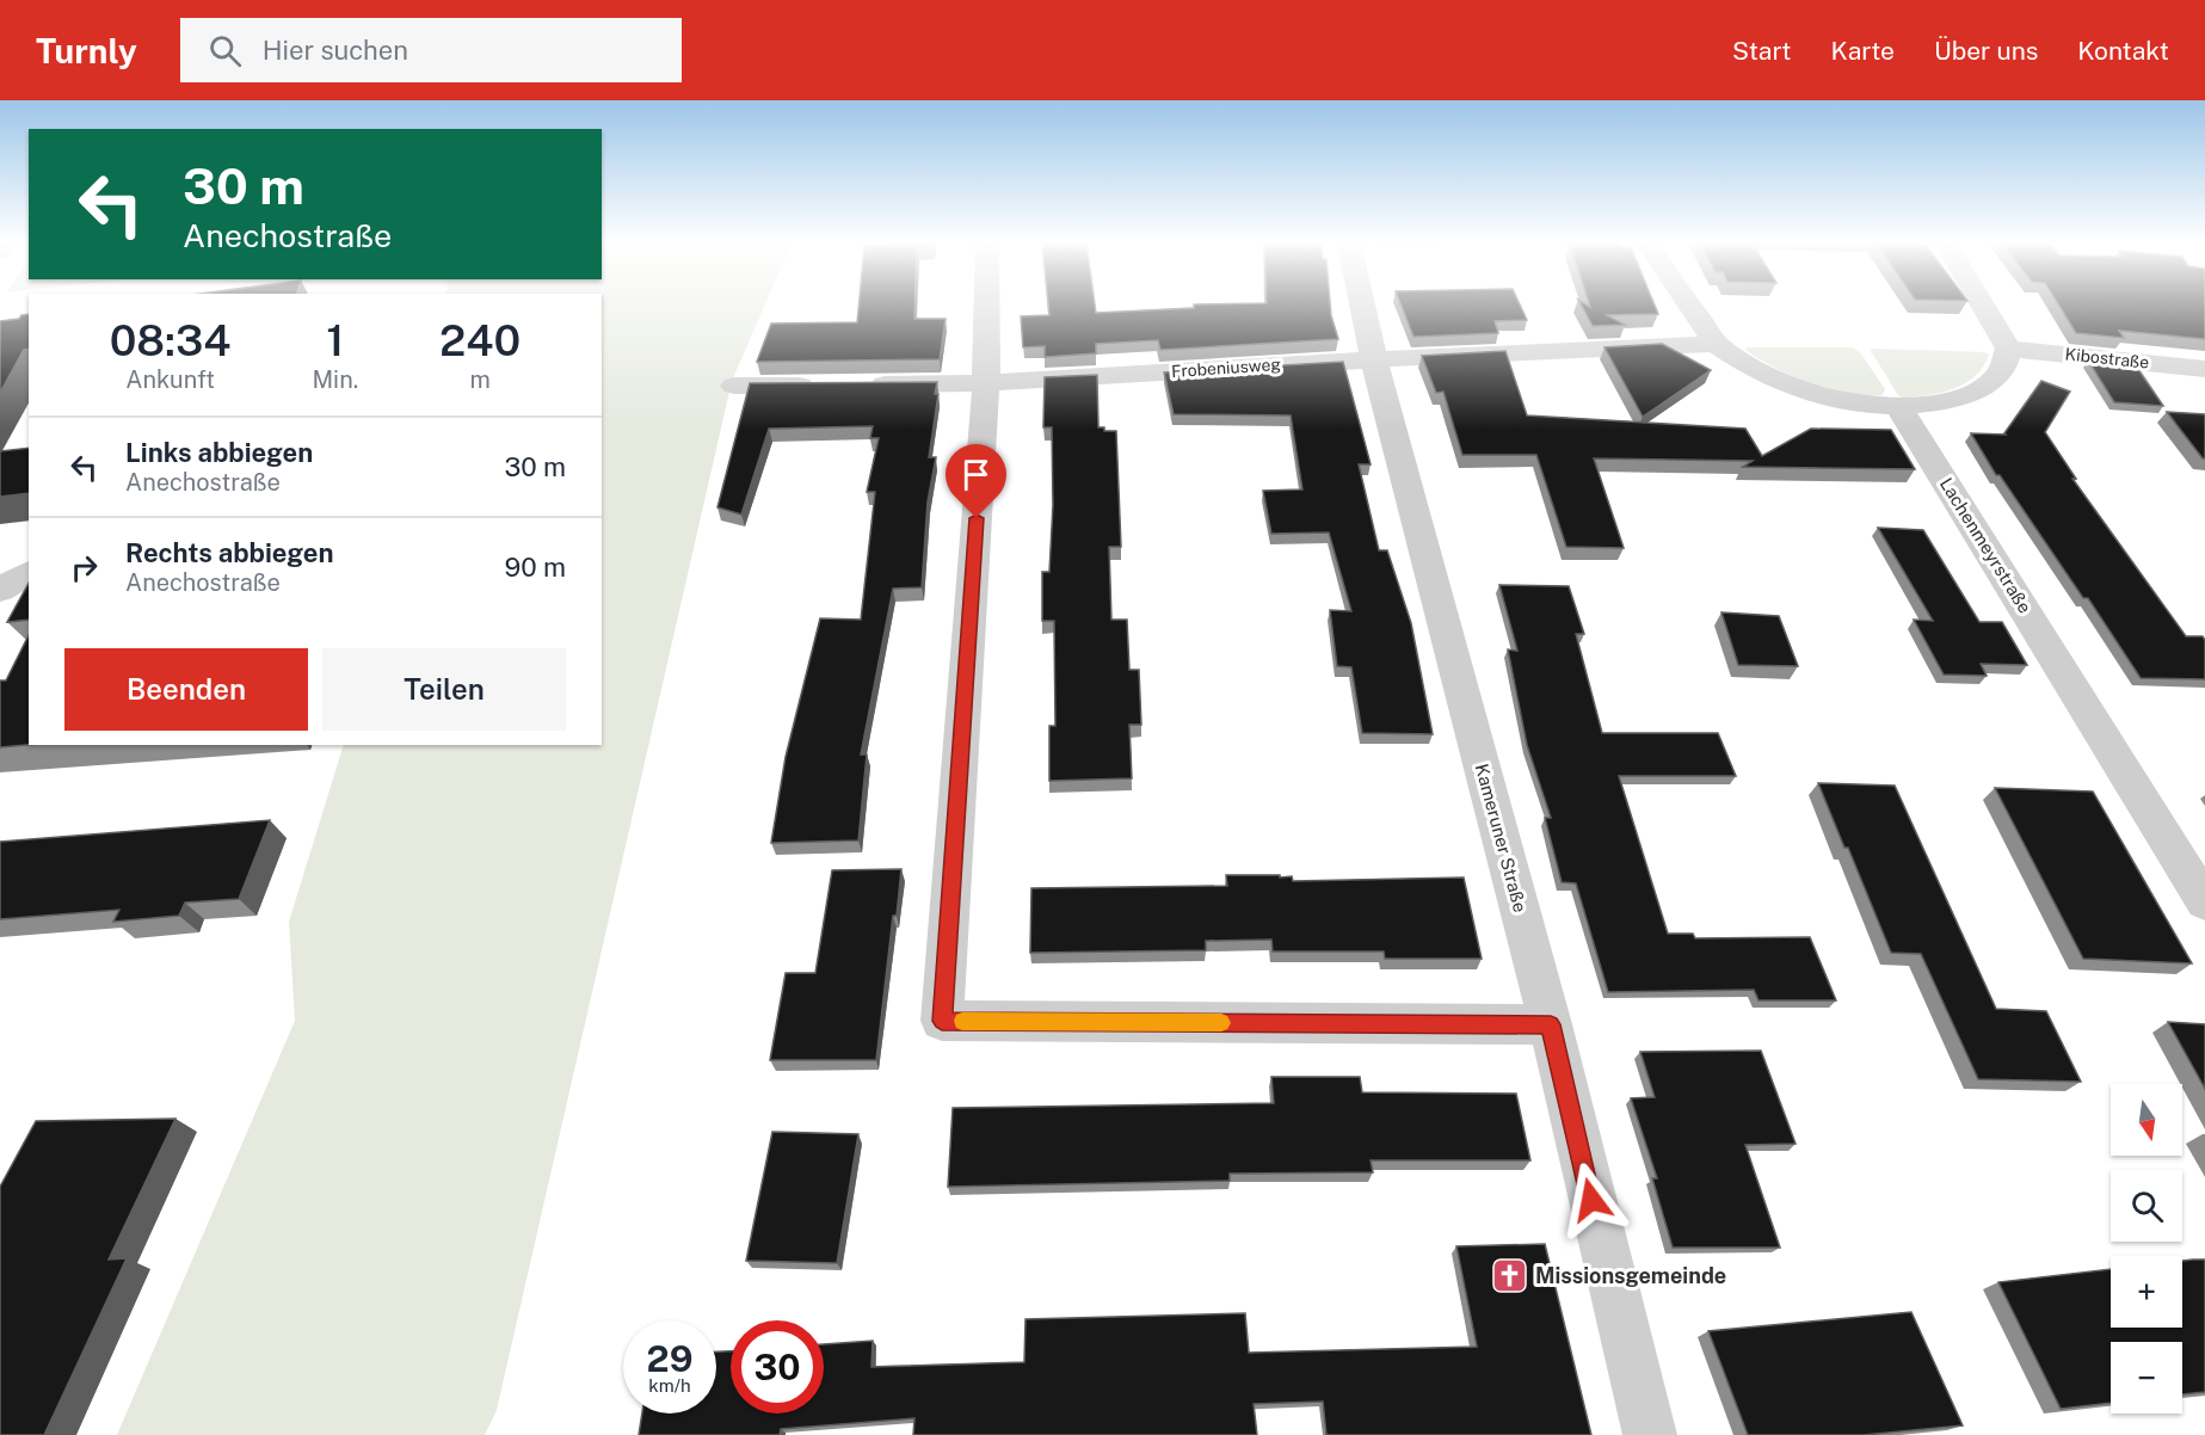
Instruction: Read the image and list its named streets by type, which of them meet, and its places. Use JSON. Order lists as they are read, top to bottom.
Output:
{
  "streets": {
    "street": [
      "Kibostraße",
      "Frobeniusweg",
      "Lachenmeyrstraße",
      "Kameruner Straße"
    ]
  },
  "crossings": [
    ["Frobeniusweg", "Kameruner Straße"]
  ],
  "places": {
    "church": ["Missionsgemeinde"]
  },
  "north": "bottom",
  "page": {
    "header": "Turnly",
    "search": "Hier suchen",
    "nav": [
      "Start",
      "Karte",
      "Über uns",
      "Kontakt"
    ],
    "turn": ["30 m", "Anechostraße"],
    "eta": [
      "08:34",
      "Ankunft",
      "1",
      "Min.",
      "240",
      "m"
    ],
    "list": [
      {
        "name": "Links abbiegen",
        "note": "Anechostraße",
        "value": "30 m"
      },
      {
        "name": "Rechts abbiegen",
        "note": "Anechostraße",
        "value": "90 m"
      }
    ],
    "buttons": ["Beenden", "Teilen"],
    "map_buttons": ["+", "−"],
    "speed": "29 km/h",
    "limit": "30"
  }
}
